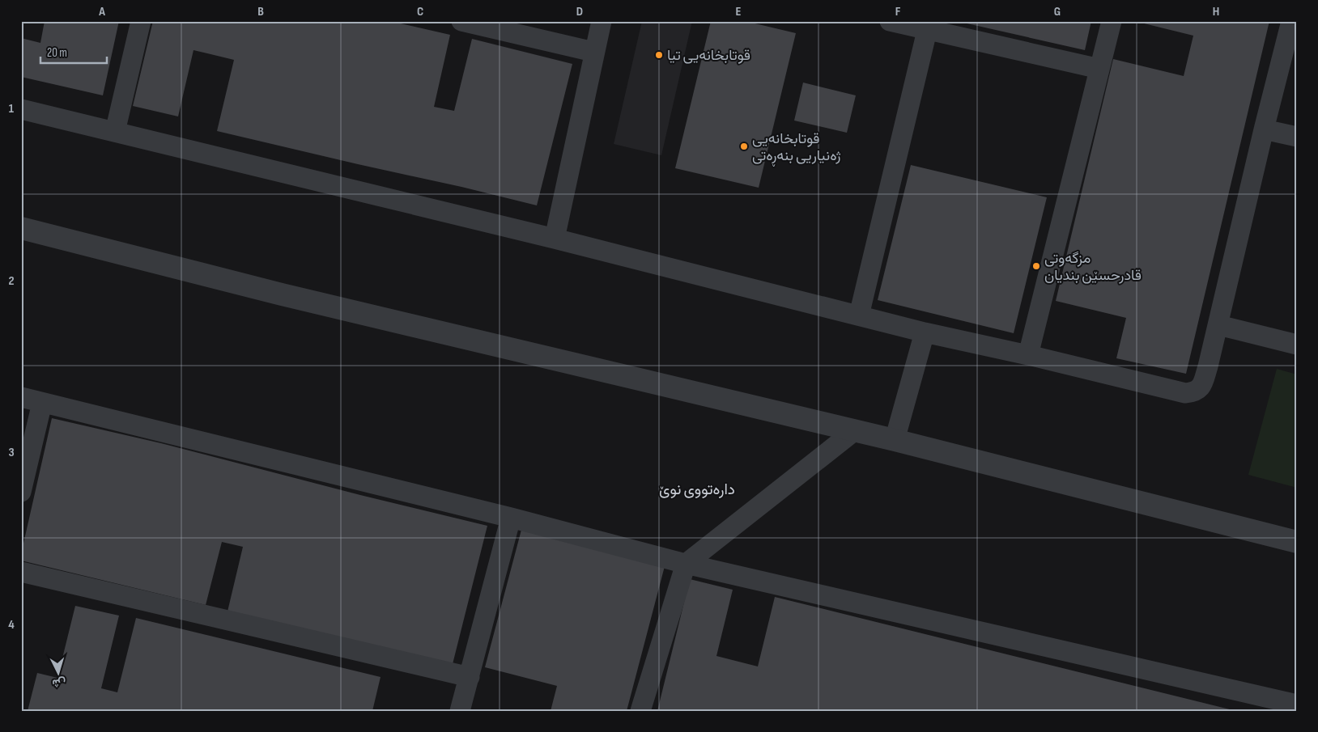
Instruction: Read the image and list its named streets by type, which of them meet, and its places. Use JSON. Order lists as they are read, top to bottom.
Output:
{
  "districts": ["دارەتووی نوێ"],
  "places": ["قوتابخانەیی تیا", "قوتابخانەیی ژەنیاریی بنەڕەتی", "مزگەوتی قادرحسێن بندیان"],
  "scale_bar": "20 m",
  "north": "bottom",
  "grid": {
    "columns": [
      "A",
      "B",
      "C",
      "D",
      "E",
      "F",
      "G",
      "H"
    ],
    "rows": [
      "1",
      "2",
      "3",
      "4"
    ]
  }
}
